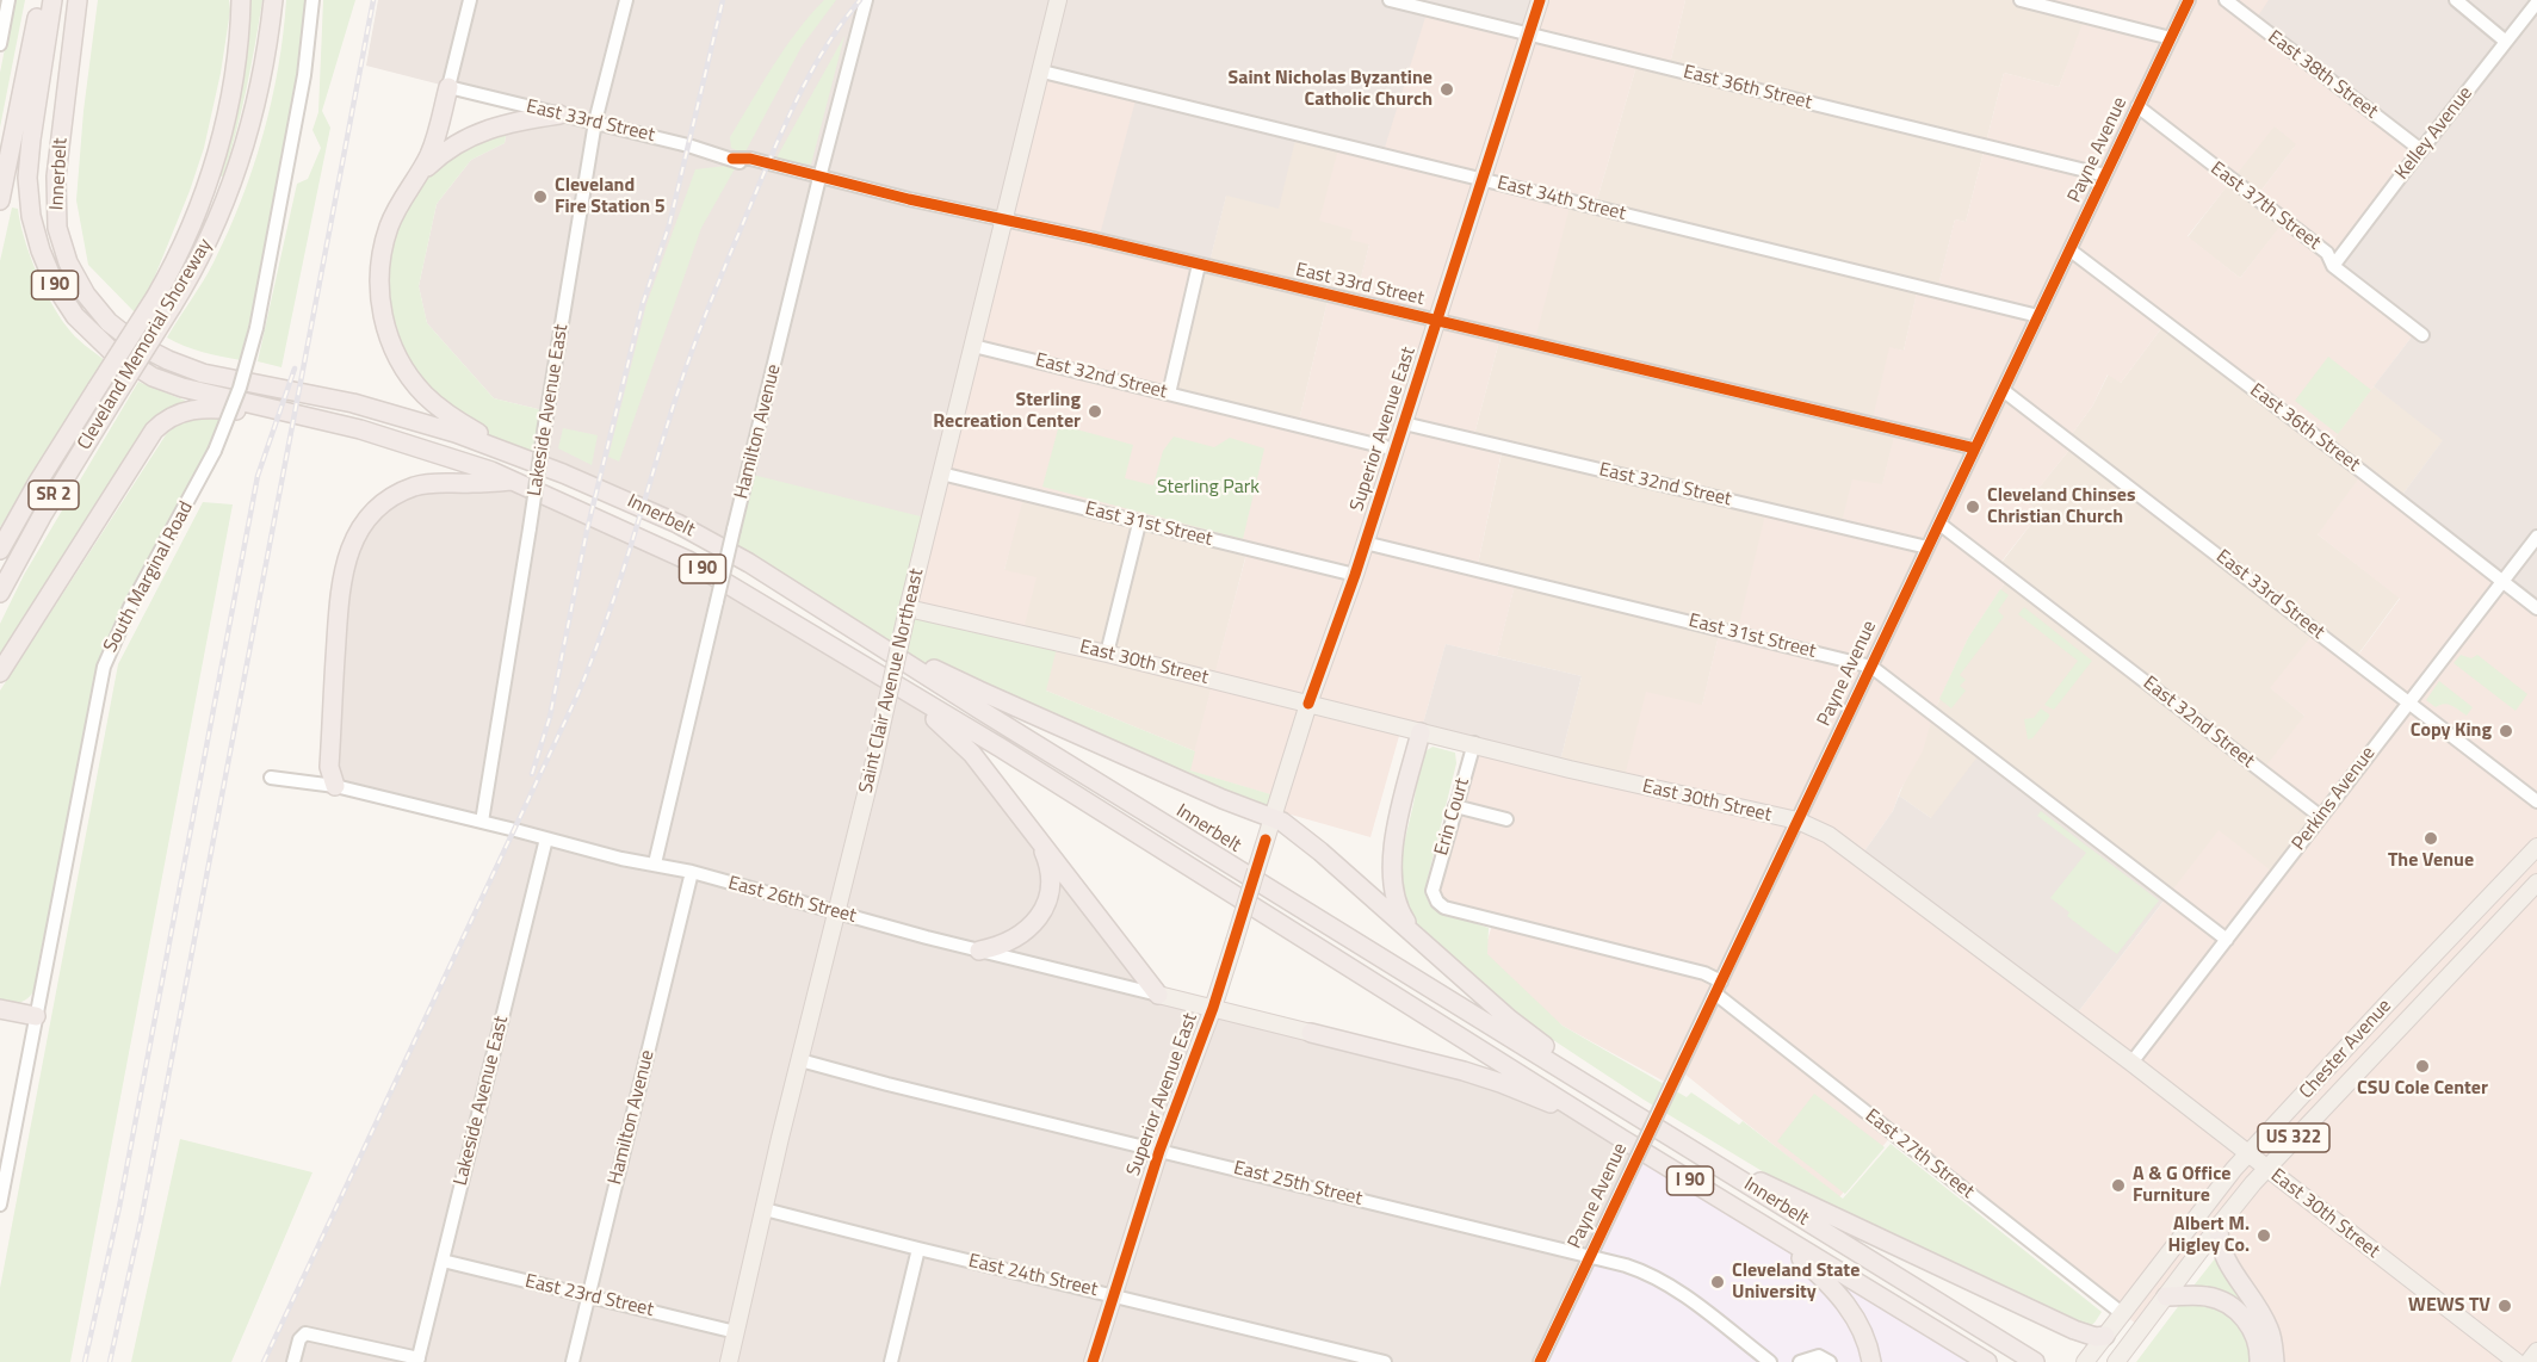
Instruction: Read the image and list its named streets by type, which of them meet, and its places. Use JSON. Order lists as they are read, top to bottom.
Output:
{
  "streets": {
    "highway": [
      "Innerbelt",
      "I 90",
      "Cleveland Memorial Shoreway",
      "SR 2"
    ],
    "main road": [
      "Superior Avenue East",
      "East 30th Street",
      "Saint Clair Avenue Northeast",
      "East 26th Street",
      "Chester Avenue",
      "US 322"
    ],
    "street": [
      "East 38th Street",
      "East 36th Street",
      "East 33rd Street",
      "Kelley Avenue",
      "Payne Avenue",
      "East 34th Street",
      "East 37th Street",
      "East 32nd Street",
      "Lakeside Avenue East",
      "Hamilton Avenue",
      "East 31st Street",
      "South Marginal Road",
      "Perkins Avenue",
      "Erin Court",
      "East 27th Street",
      "East 25th Street",
      "East 24th Street",
      "East 23rd Street"
    ]
  },
  "crossings": [
    ["East 38th Street", "Kelley Avenue"],
    ["East 36th Street", "Payne Avenue"],
    ["East 36th Street", "Superior Avenue East"],
    ["East 36th Street", "Perkins Avenue"],
    ["East 33rd Street", "Payne Avenue"],
    ["East 33rd Street", "Lakeside Avenue East"],
    ["East 33rd Street", "Superior Avenue East"],
    ["East 33rd Street", "Hamilton Avenue"],
    ["East 33rd Street", "Saint Clair Avenue Northeast"],
    ["East 33rd Street", "Perkins Avenue"],
    ["Kelley Avenue", "East 37th Street"],
    ["Payne Avenue", "East 34th Street"],
    ["Payne Avenue", "East 37th Street"],
    ["Payne Avenue", "East 32nd Street"],
    ["Payne Avenue", "East 31st Street"],
    ["Payne Avenue", "East 30th Street"],
    ["Payne Avenue", "East 27th Street"],
    ["Payne Avenue", "East 25th Street"],
    ["East 34th Street", "Superior Avenue East"],
    ["East 34th Street", "Saint Clair Avenue Northeast"],
    ["East 32nd Street", "Superior Avenue East"],
    ["East 32nd Street", "Saint Clair Avenue Northeast"],
    ["East 32nd Street", "Perkins Avenue"],
    ["Lakeside Avenue East", "East 26th Street"],
    ["Lakeside Avenue East", "East 23rd Street"],
    ["Superior Avenue East", "East 31st Street"],
    ["Superior Avenue East", "East 30th Street"],
    ["Superior Avenue East", "East 26th Street"],
    ["Superior Avenue East", "East 25th Street"],
    ["Superior Avenue East", "East 24th Street"],
    ["Hamilton Avenue", "East 26th Street"],
    ["Hamilton Avenue", "East 23rd Street"],
    ["East 31st Street", "Saint Clair Avenue Northeast"],
    ["East 31st Street", "Perkins Avenue"],
    ["East 30th Street", "Saint Clair Avenue Northeast"],
    ["East 30th Street", "Perkins Avenue"],
    ["East 30th Street", "Erin Court"],
    ["East 30th Street", "Chester Avenue"],
    ["Saint Clair Avenue Northeast", "East 26th Street"],
    ["Saint Clair Avenue Northeast", "East 25th Street"],
    ["Saint Clair Avenue Northeast", "East 24th Street"],
    ["Saint Clair Avenue Northeast", "East 23rd Street"],
    ["Erin Court", "East 27th Street"],
    ["Chester Avenue", "East 27th Street"]
  ],
  "parks": ["Sterling Park"],
  "places": [
    "Saint Nicholas Byzantine Catholic Church",
    "Cleveland Fire Station 5",
    "Sterling Recreation Center",
    "Cleveland Chinses Christian Church",
    "Copy King",
    "The Venue",
    "CSU Cole Center",
    "A & G Office Furniture",
    "Albert M. Higley Co.",
    "Cleveland State University",
    "WEWS TV"
  ]
}
